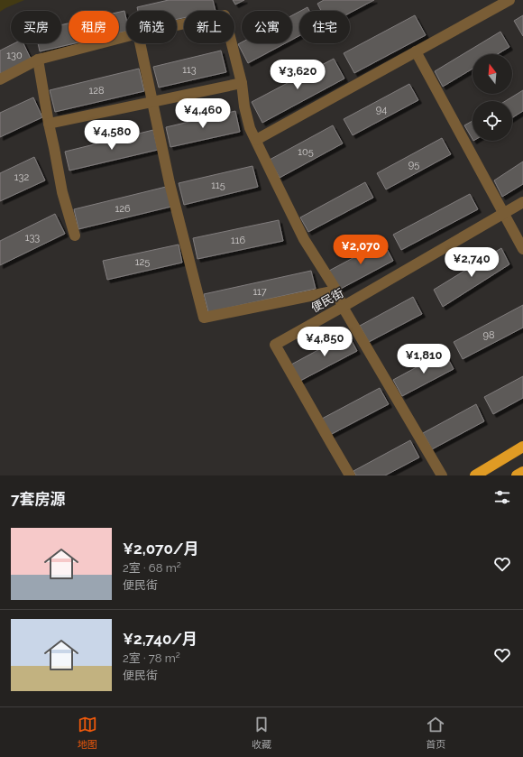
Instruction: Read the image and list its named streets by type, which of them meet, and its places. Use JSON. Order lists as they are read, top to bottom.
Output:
{
  "streets": {
    "street": ["便民街"]
  },
  "house_numbers": [
    "130",
    "113",
    "128",
    "94",
    "105",
    "95",
    "132",
    "115",
    "126",
    "133",
    "116",
    "125",
    "117",
    "98"
  ],
  "north": "top",
  "page": {
    "chip": [
      "买房",
      "租房",
      "筛选",
      "新上",
      "公寓",
      "住宅"
    ],
    "price": [
      "¥3,620",
      "¥4,460",
      "¥4,580",
      "¥2,070",
      "¥2,740",
      "¥4,850",
      "¥1,810"
    ],
    "heading": "7套房源",
    "list": [
      {
        "name": "¥2,070/月",
        "note": "2室 · 68 m² · 便民街"
      },
      {
        "name": "¥2,740/月",
        "note": "2室 · 78 m² · 便民街"
      }
    ],
    "tabs": ["地图", "收藏", "首页"]
  }
}
